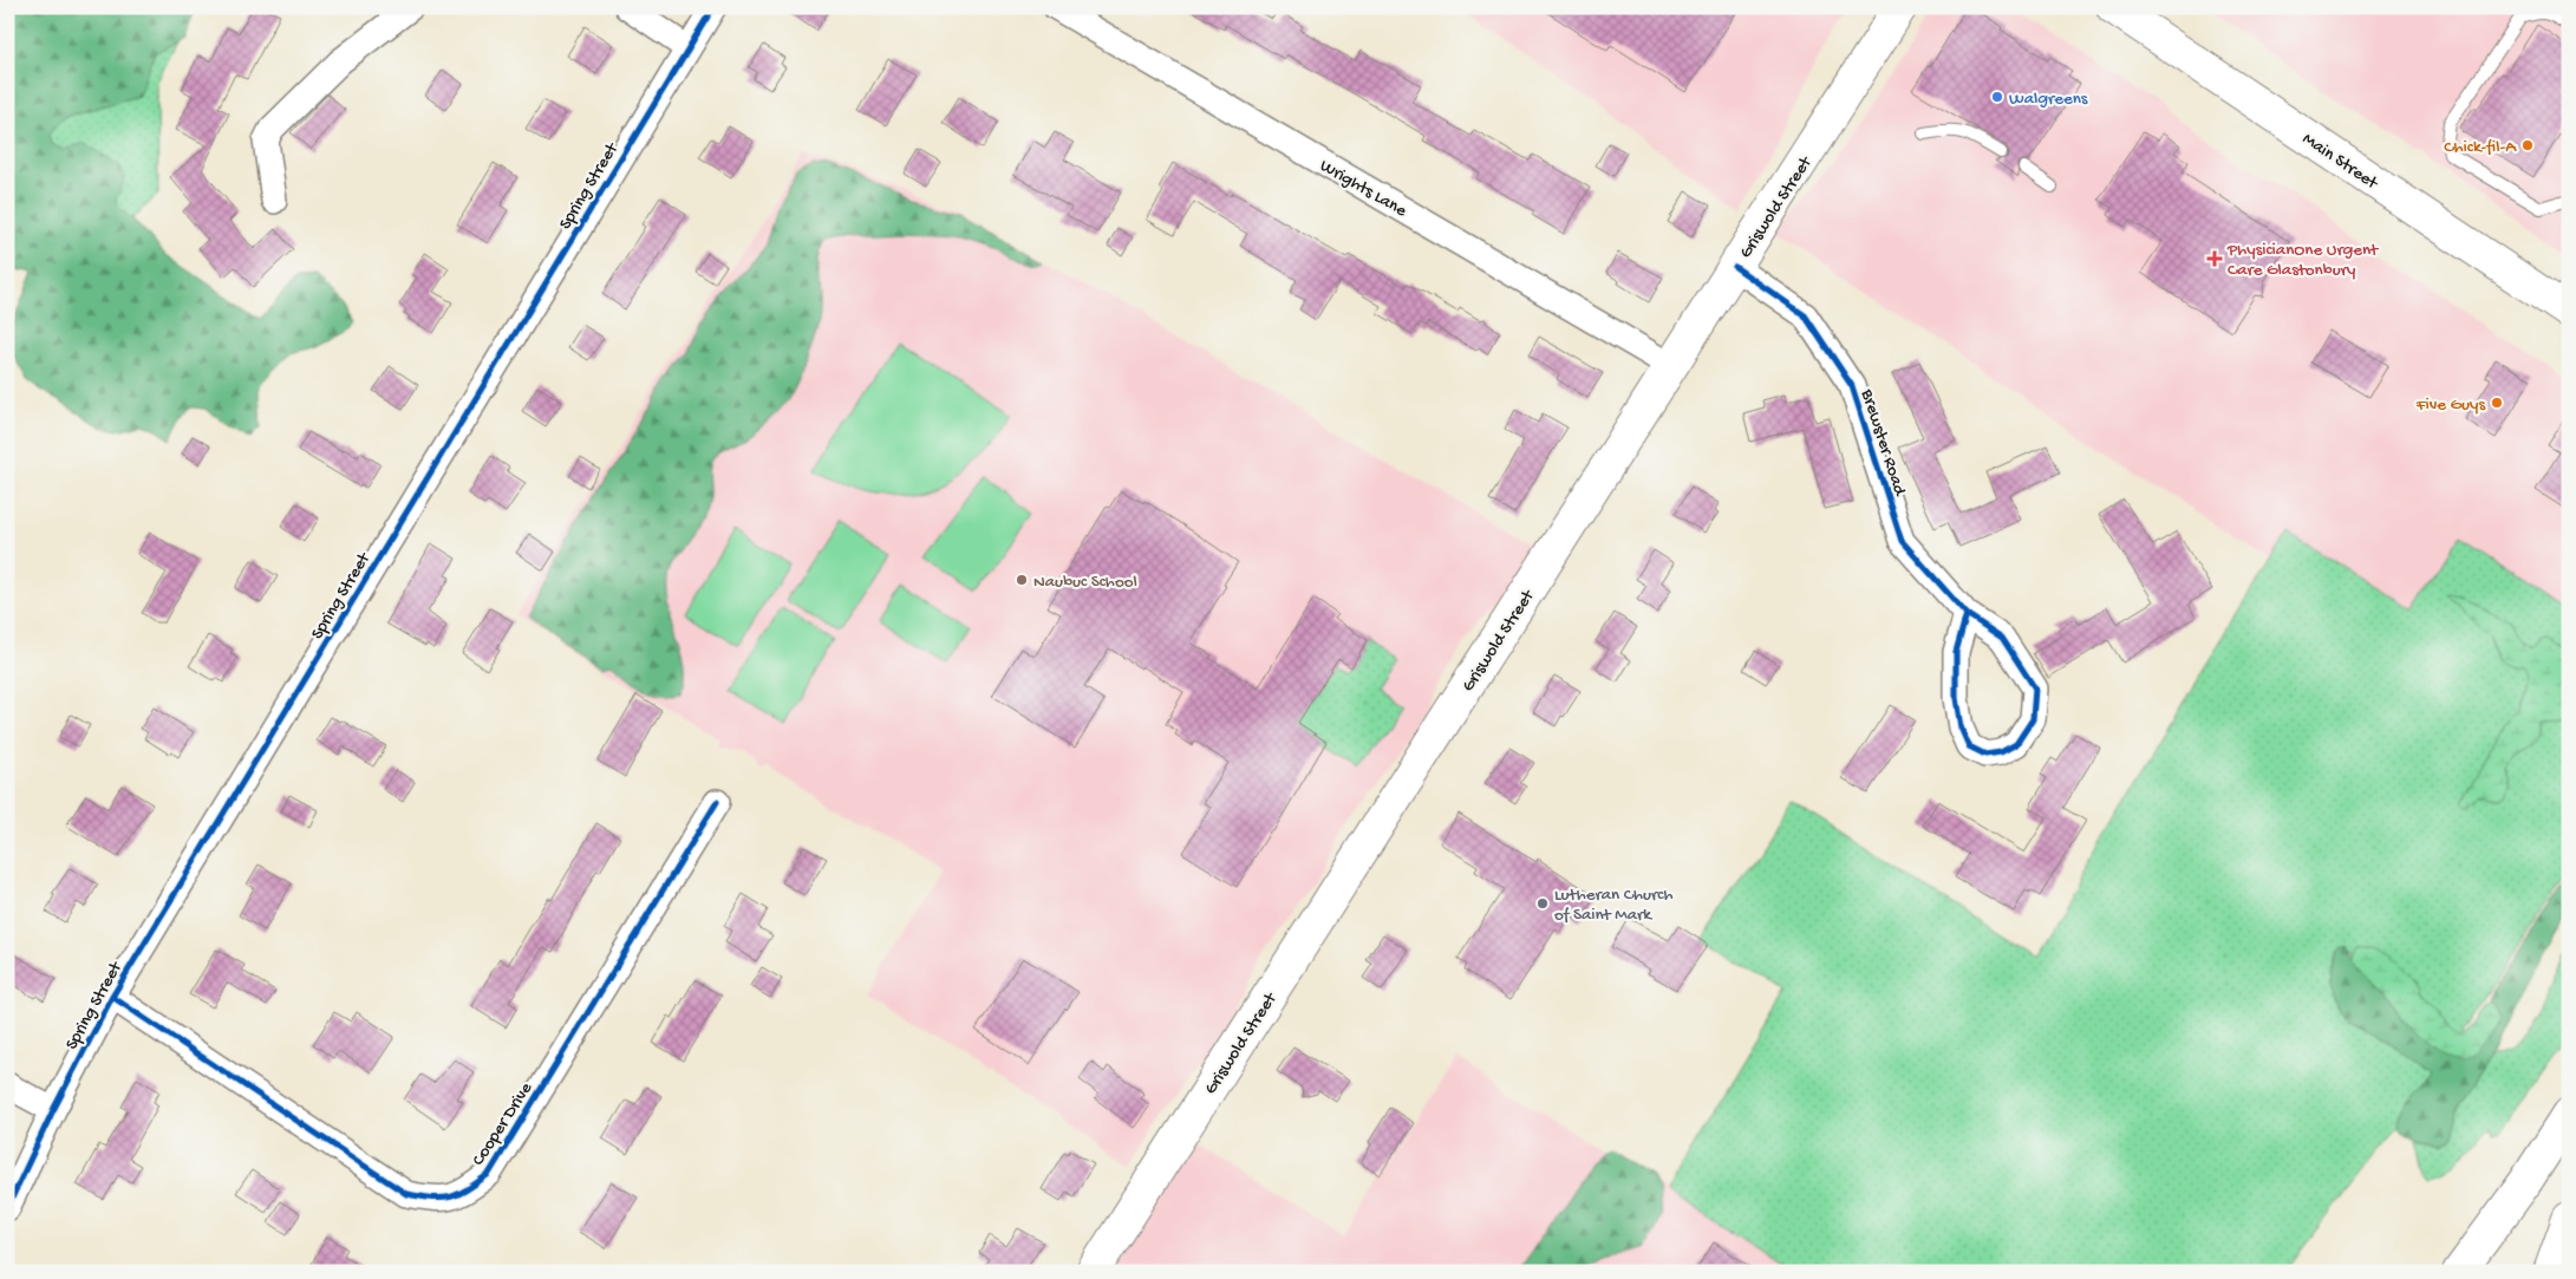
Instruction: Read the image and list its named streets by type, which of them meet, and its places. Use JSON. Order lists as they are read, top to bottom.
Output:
{
  "streets": {
    "main road": ["Main Street", "Griswold Street"],
    "street": [
      "Spring Street",
      "Wrights Lane",
      "Brewster Road",
      "Cooper Drive"
    ]
  },
  "crossings": [
    ["Spring Street", "Cooper Drive"],
    ["Wrights Lane", "Griswold Street"],
    ["Griswold Street", "Brewster Road"]
  ],
  "places": {
    "other": [
      "Walgreens",
      "Chick-fil-A",
      "Five Guys",
      "Naubuc School",
      "Lutheran Church of Saint Mark"
    ],
    "health": ["PhysicianOne Urgent Care Glastonbury"]
  }
}
